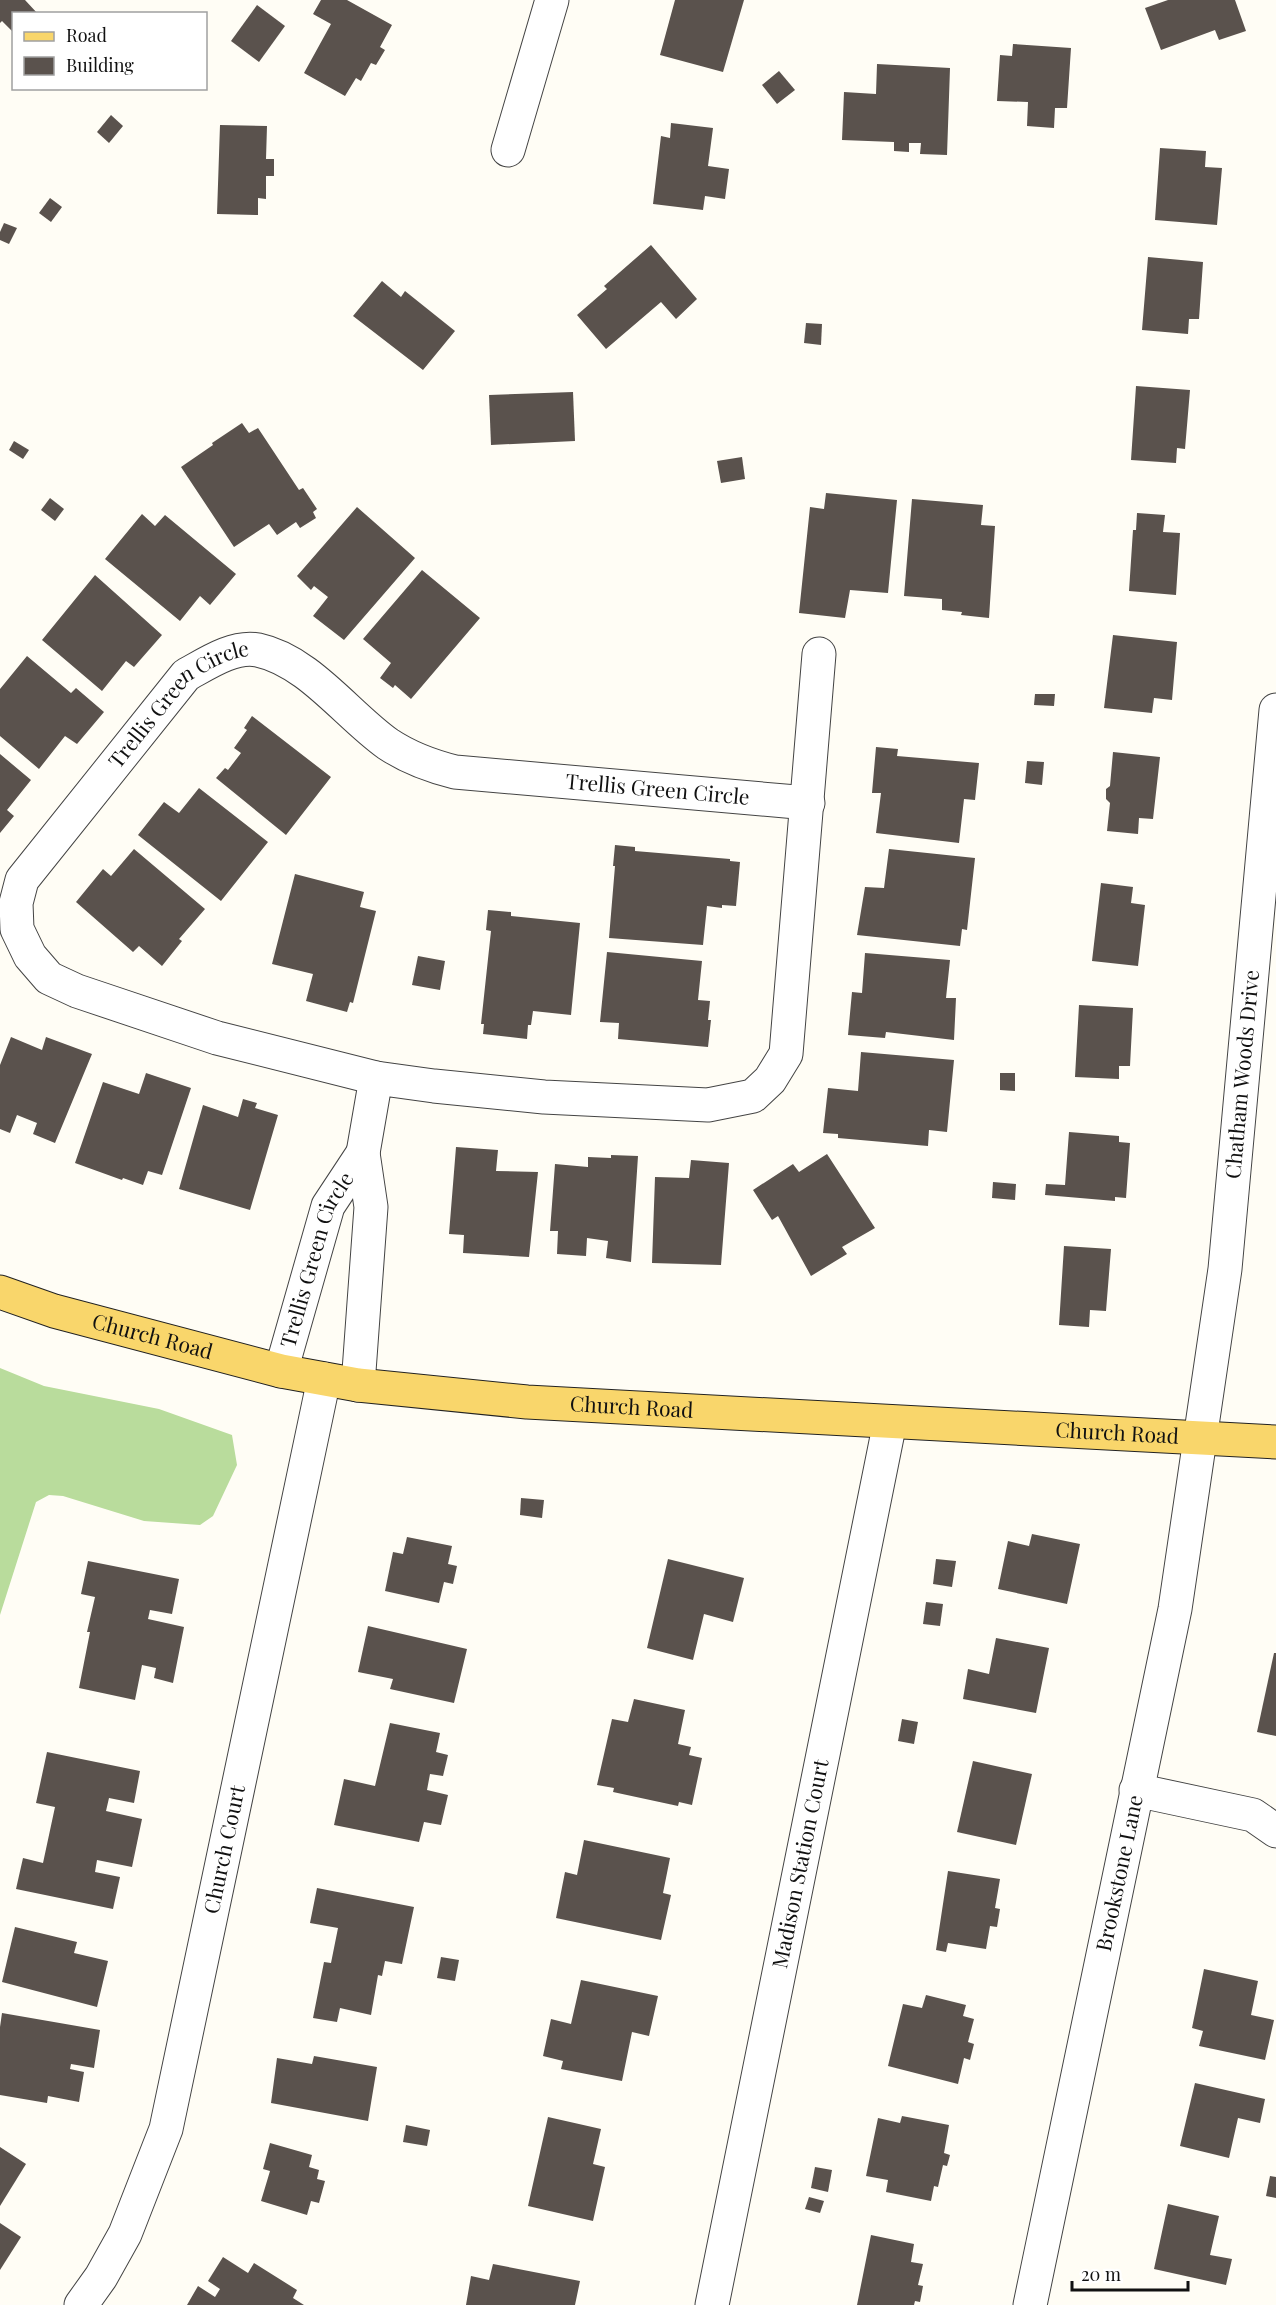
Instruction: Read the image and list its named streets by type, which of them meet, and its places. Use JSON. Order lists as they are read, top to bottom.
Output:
{
  "streets": {
    "main road": ["Church Road"],
    "street": [
      "Trellis Green Circle",
      "Chatham Woods Drive",
      "Church Court",
      "Madison Station Court",
      "Brookstone Lane"
    ]
  },
  "crossings": [
    ["Trellis Green Circle", "Church Road"],
    ["Chatham Woods Drive", "Church Road"],
    ["Chatham Woods Drive", "Brookstone Lane"],
    ["Church Road", "Church Court"],
    ["Church Road", "Madison Station Court"],
    ["Church Road", "Brookstone Lane"]
  ],
  "legend": ["Road", "Building"],
  "scale_bar": "20 m"
}
